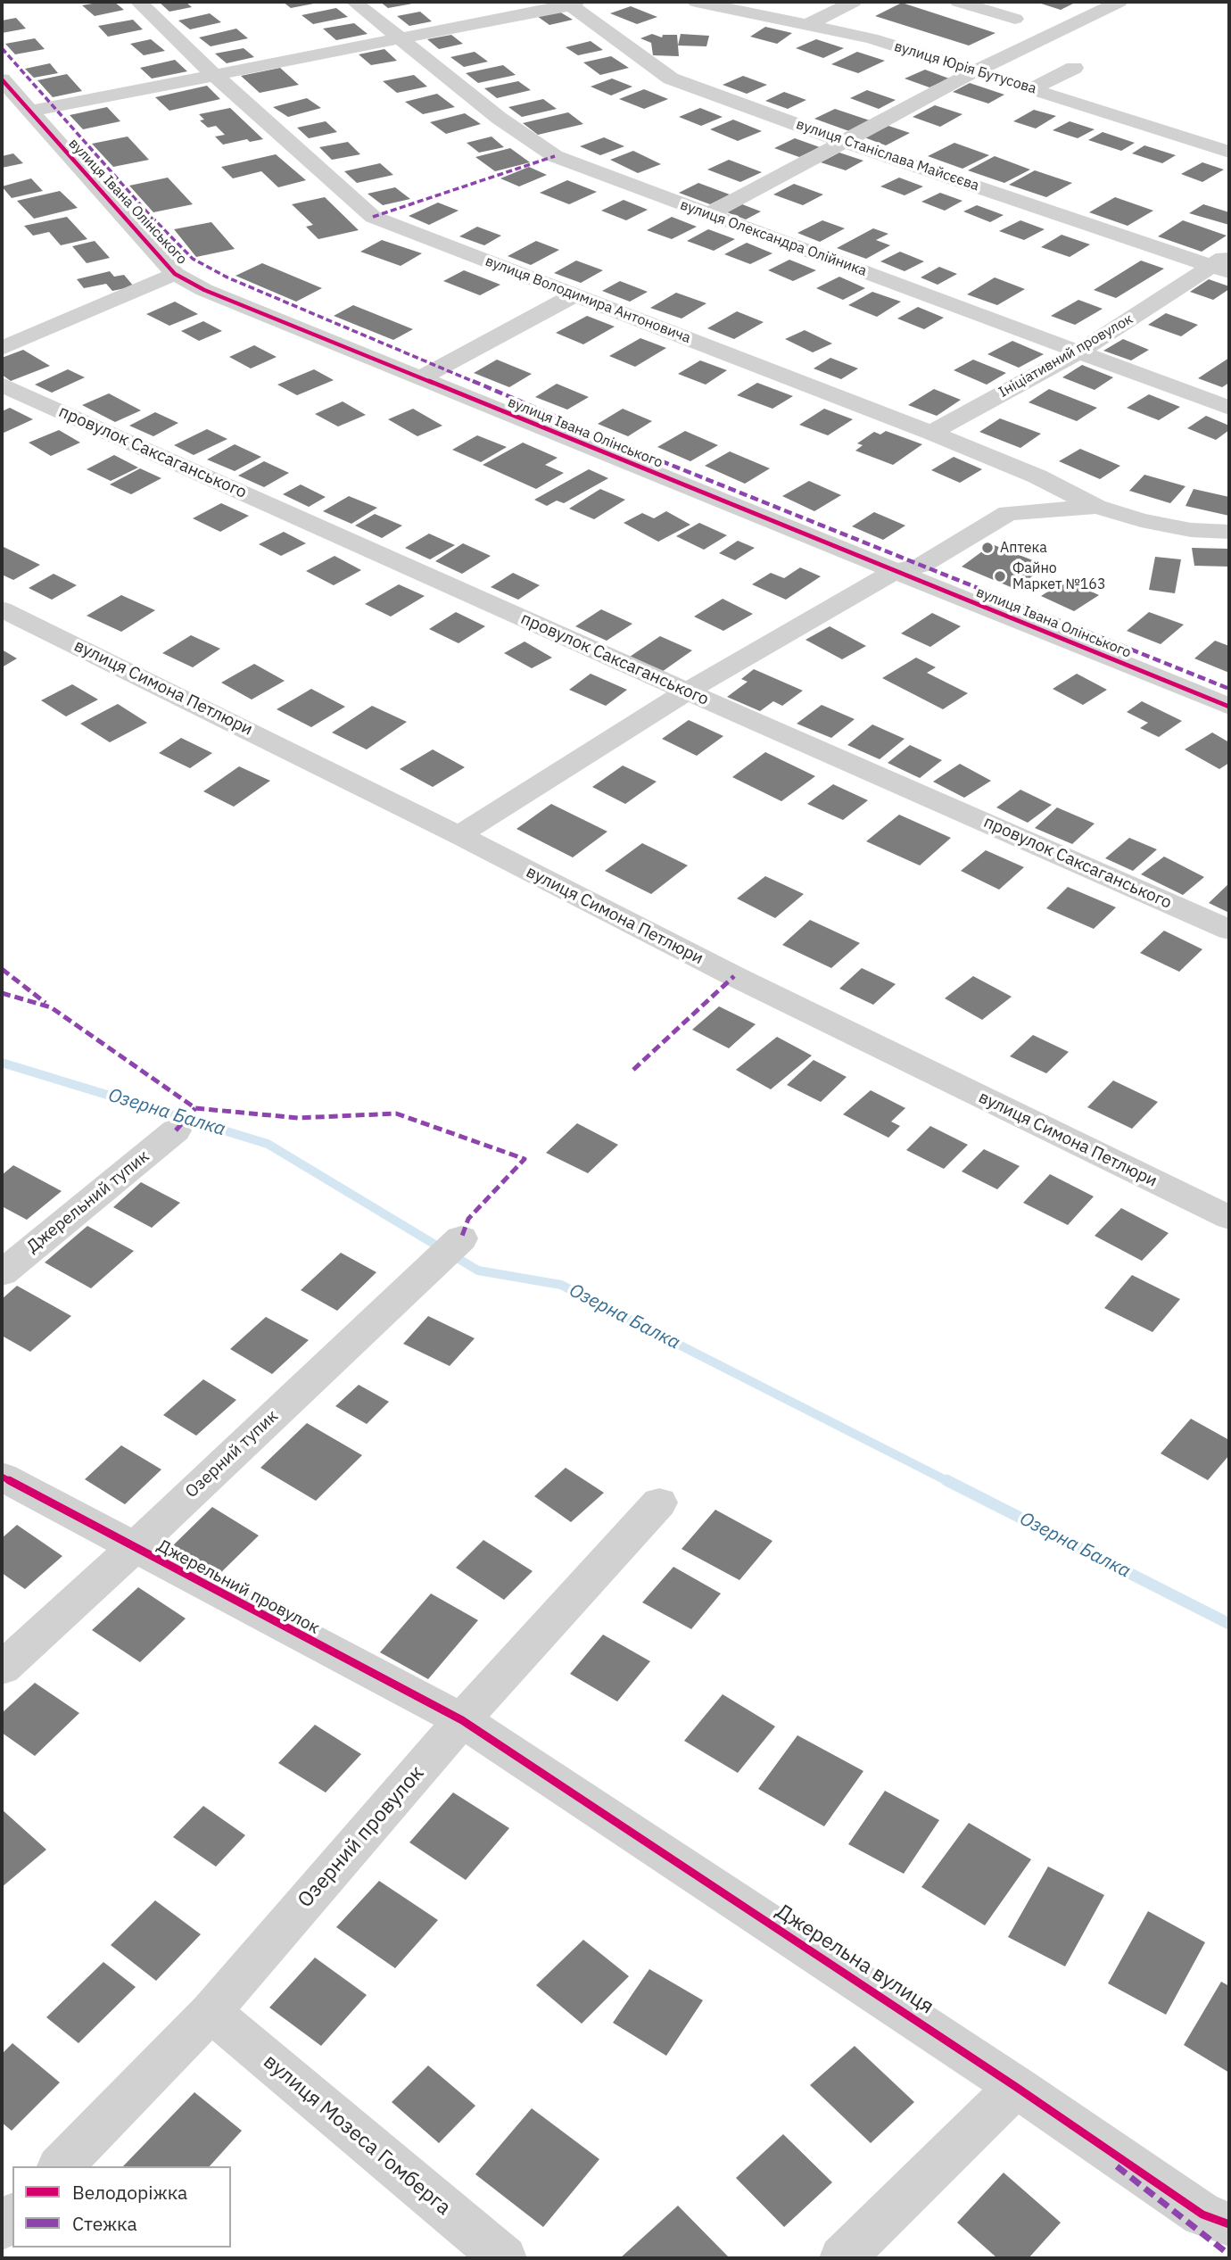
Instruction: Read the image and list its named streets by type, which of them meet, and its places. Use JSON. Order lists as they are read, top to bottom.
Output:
{
  "streets": {
    "street": [
      "вулиця Юрія Бутусова",
      "вулиця Станіслава Майсєєва",
      "вулиця Івана Олінського",
      "вулиця Олександра Олійника",
      "вулиця Володимира Антоновича",
      "Ініціативний провулок",
      "провулок Саксаганського",
      "вулиця Симона Петлюри",
      "Джерельний тупик",
      "Озерний тупик",
      "Джерельний провулок",
      "Озерний провулок",
      "Джерельна вулиця",
      "вулиця Мозеса Гомберга"
    ]
  },
  "crossings": [
    ["вулиця Станіслава Майсєєва", "Ініціативний провулок"],
    ["вулиця Олександра Олійника", "Ініціативний провулок"],
    ["вулиця Володимира Антоновича", "Ініціативний провулок"],
    ["Озерний тупик", "Джерельний провулок"],
    ["Джерельний провулок", "Озерний провулок"],
    ["Джерельний провулок", "Джерельна вулиця"],
    ["Озерний провулок", "Джерельна вулиця"],
    ["Озерний провулок", "вулиця Мозеса Гомберга"]
  ],
  "water": ["Озерна Балка"],
  "places": ["Аптека", "Файно Маркет №163"],
  "legend": ["Велодоріжка", "Стежка"]
}
